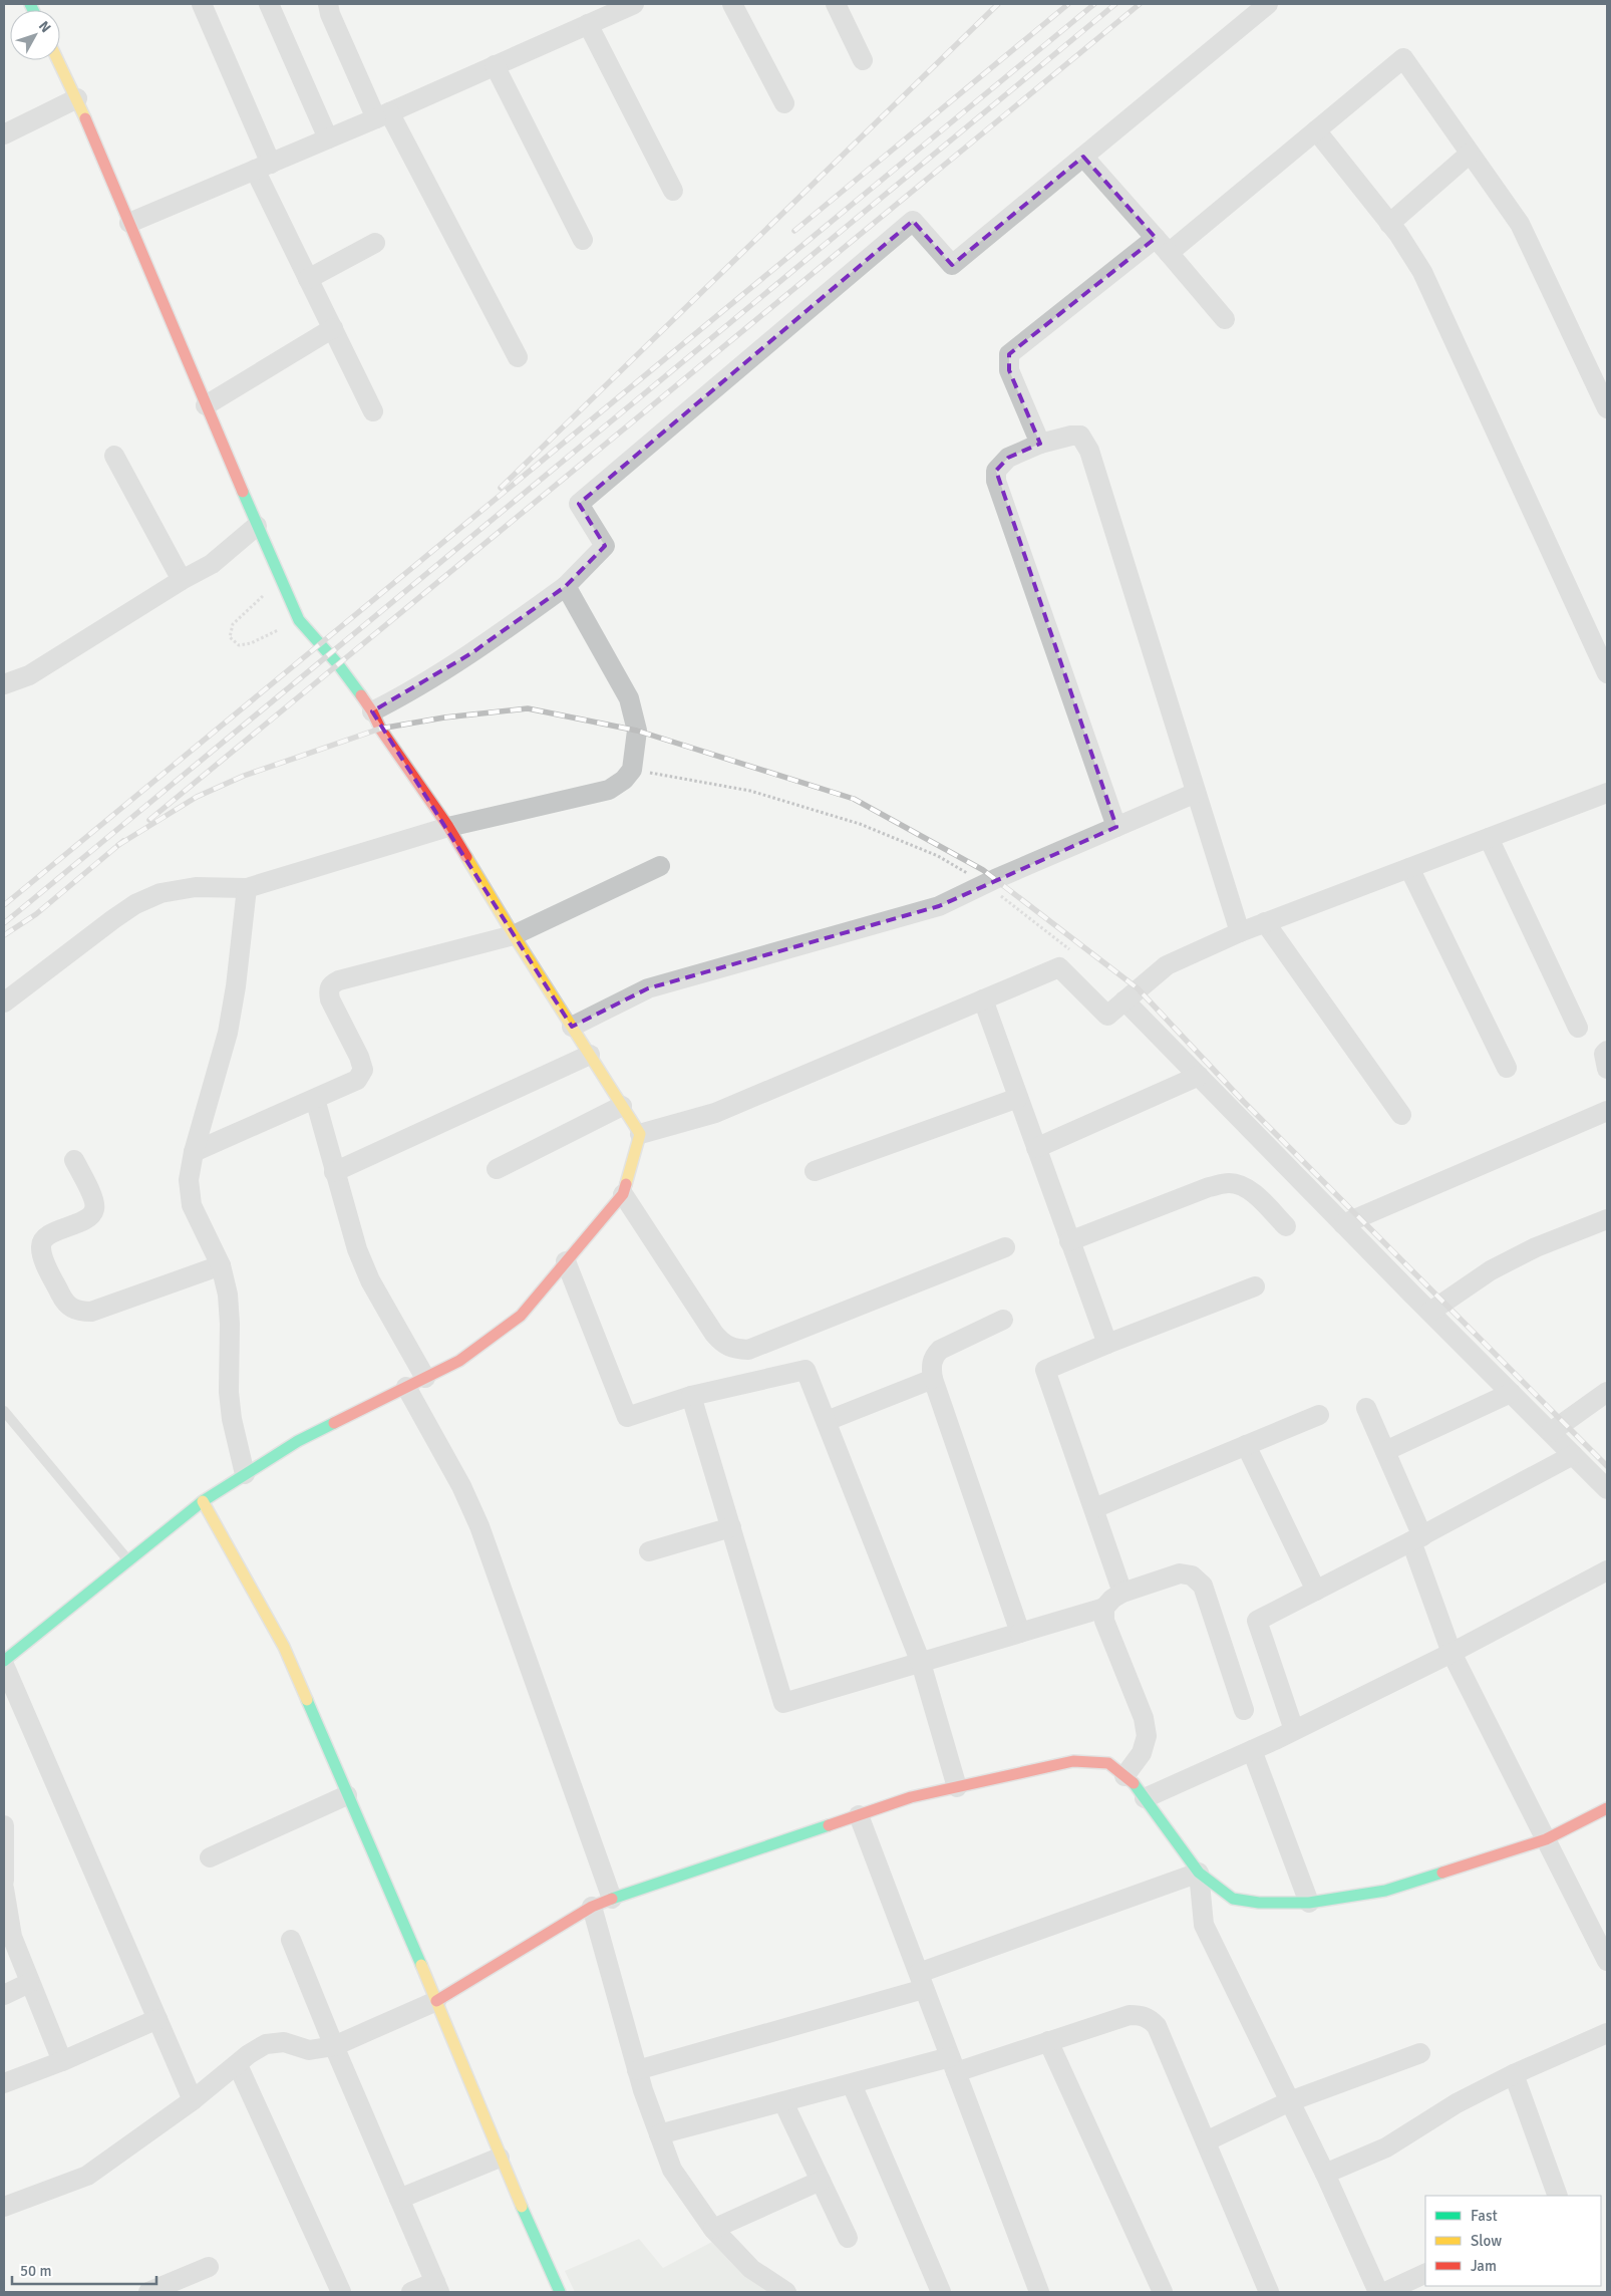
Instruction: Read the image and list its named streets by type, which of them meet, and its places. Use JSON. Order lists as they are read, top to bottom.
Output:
{
  "legend": ["Fast", "Slow", "Jam"],
  "scale_bar": "50 m",
  "north": "top right"
}
